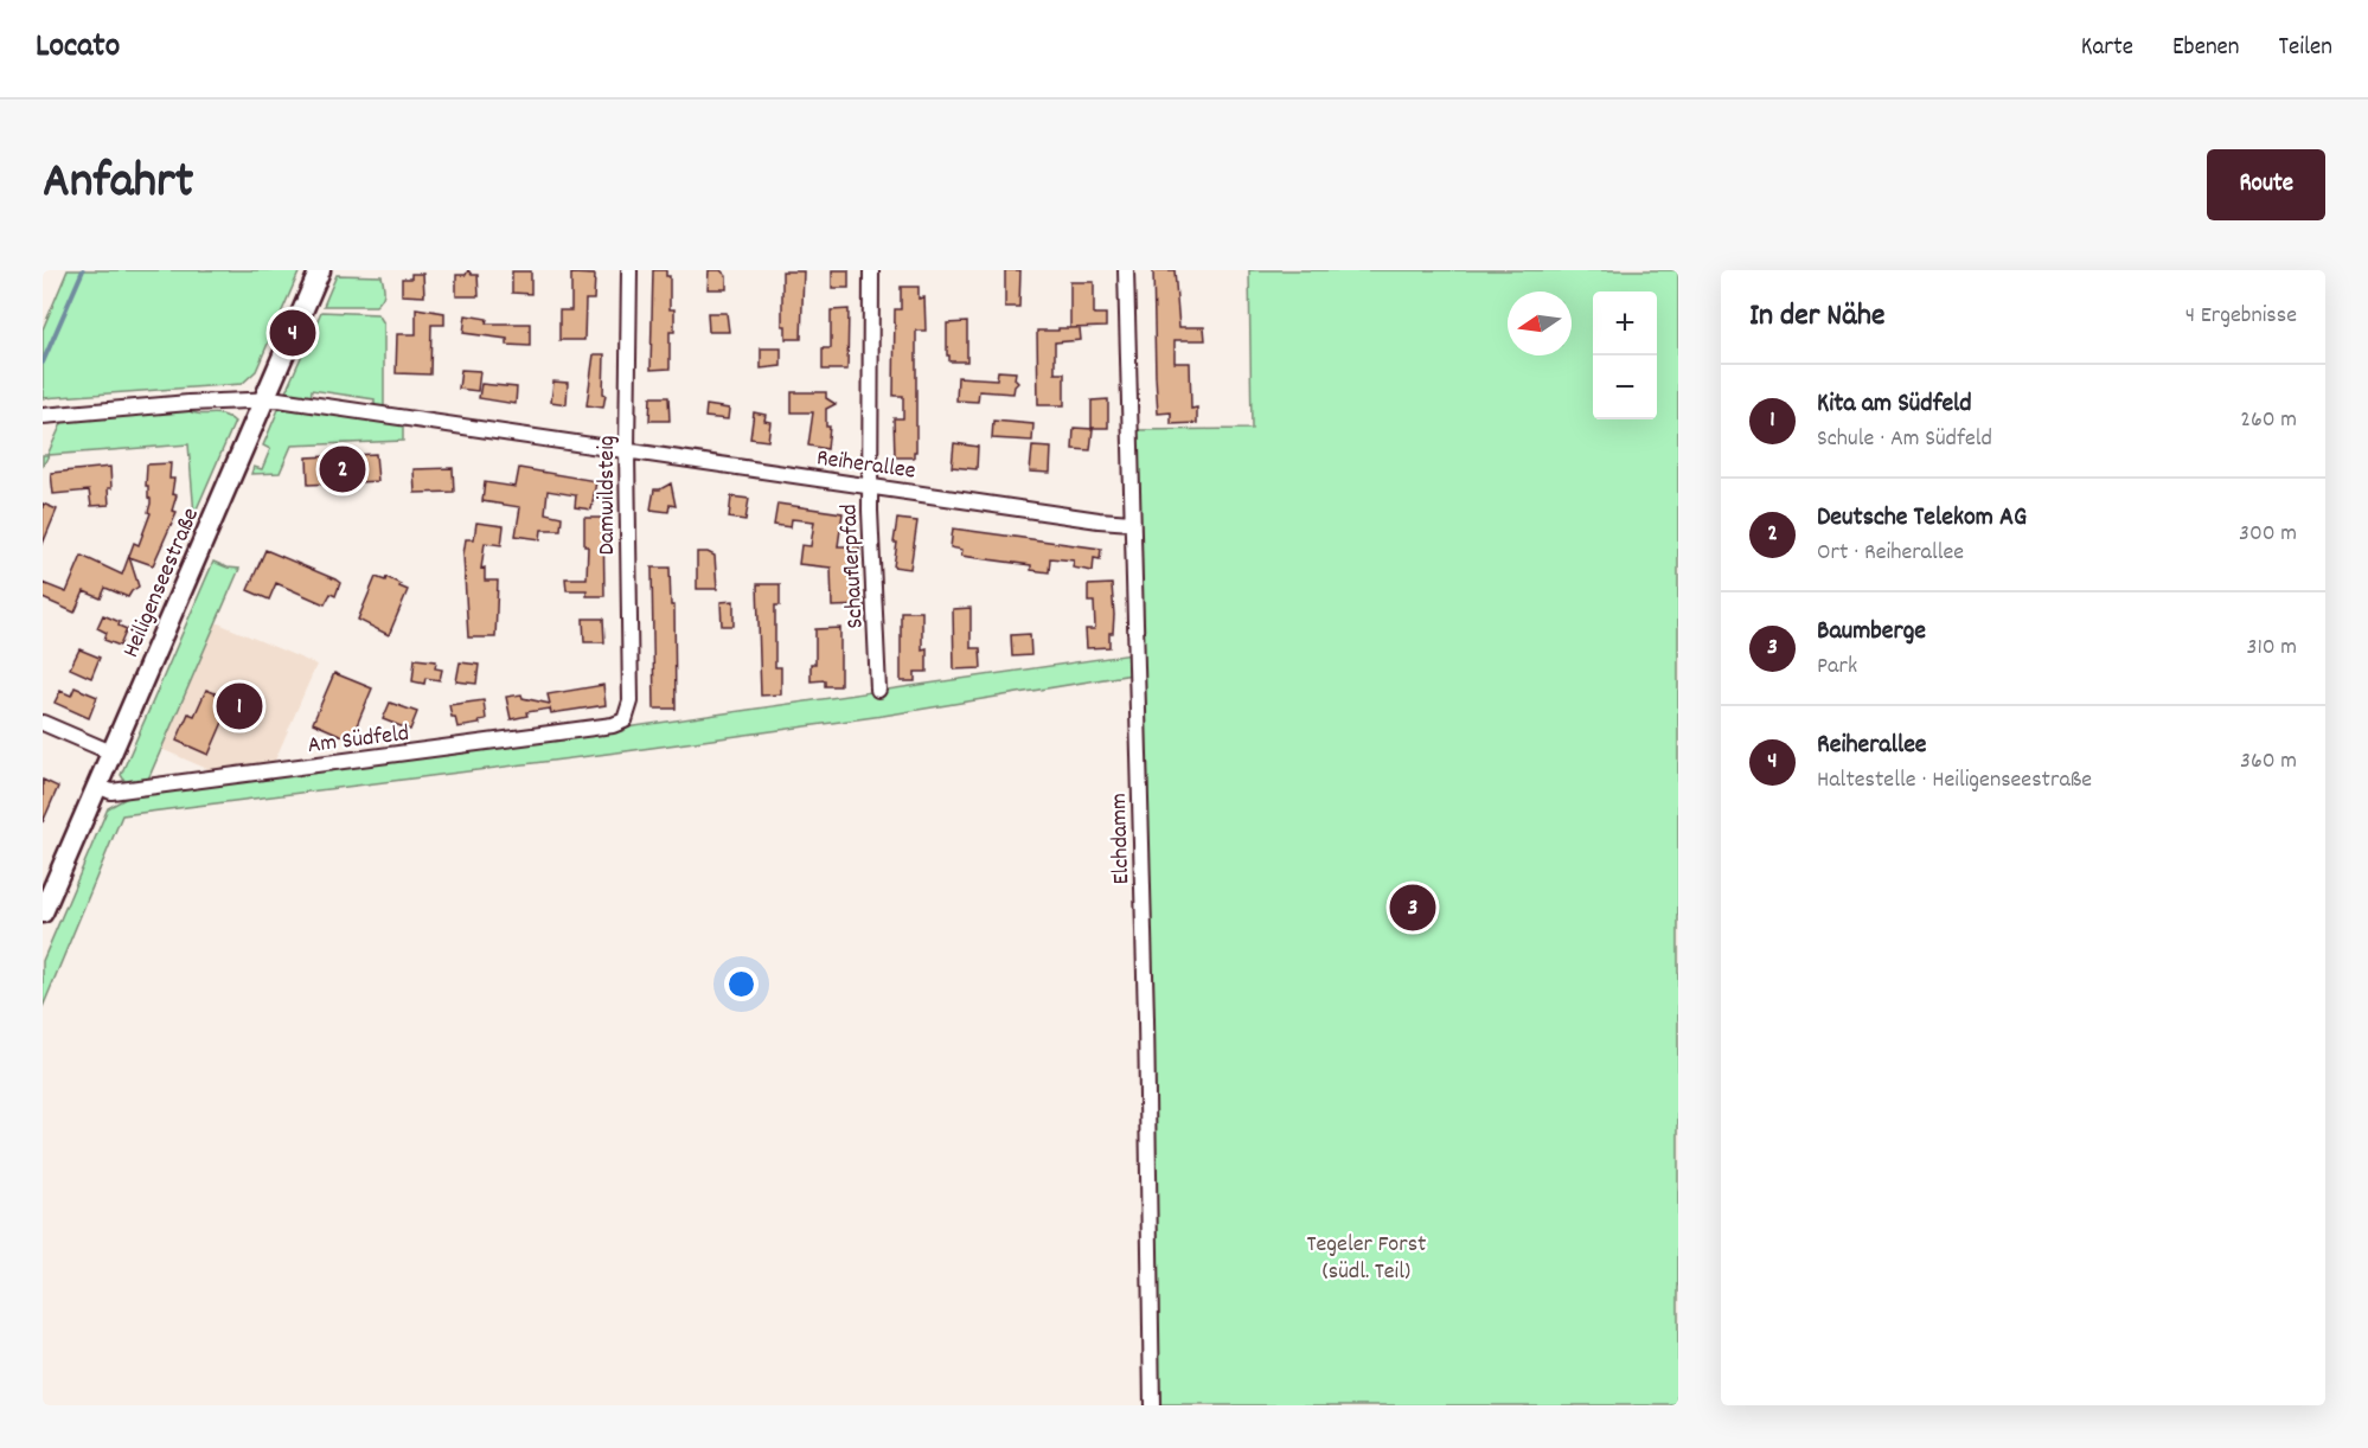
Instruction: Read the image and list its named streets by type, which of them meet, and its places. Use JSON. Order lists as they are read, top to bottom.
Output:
{
  "streets": {
    "main road": ["Heiligenseestraße"],
    "street": [
      "Reiherallee",
      "Damwildsteig",
      "Schauflerpfad",
      "Am Südfeld",
      "Elchdamm"
    ]
  },
  "crossings": [
    ["Reiherallee", "Damwildsteig"],
    ["Reiherallee", "Schauflerpfad"],
    ["Reiherallee", "Heiligenseestraße"],
    ["Reiherallee", "Elchdamm"],
    ["Damwildsteig", "Am Südfeld"],
    ["Heiligenseestraße", "Am Südfeld"]
  ],
  "parks": ["Tegeler Forst (südl. Teil)"],
  "north": "left",
  "page": {
    "header": "Locato",
    "nav": ["Karte", "Ebenen", "Teilen"],
    "title": "Anfahrt",
    "buttons": "Route",
    "heading": ["In der Nähe", "4 Ergebnisse"],
    "map_buttons": ["+", "−"],
    "pins": [
      "4",
      "2",
      "1",
      "3"
    ],
    "list": [
      {
        "mark": "1",
        "name": "Kita am Südfeld",
        "note": "Schule · Am Südfeld",
        "value": "260 m"
      },
      {
        "mark": "2",
        "name": "Deutsche Telekom AG",
        "note": "Ort · Reiherallee",
        "value": "300 m"
      },
      {
        "mark": "3",
        "name": "Baumberge",
        "note": "Park",
        "value": "310 m"
      },
      {
        "mark": "4",
        "name": "Reiherallee",
        "note": "Haltestelle · Heiligenseestraße",
        "value": "360 m"
      }
    ]
  }
}
